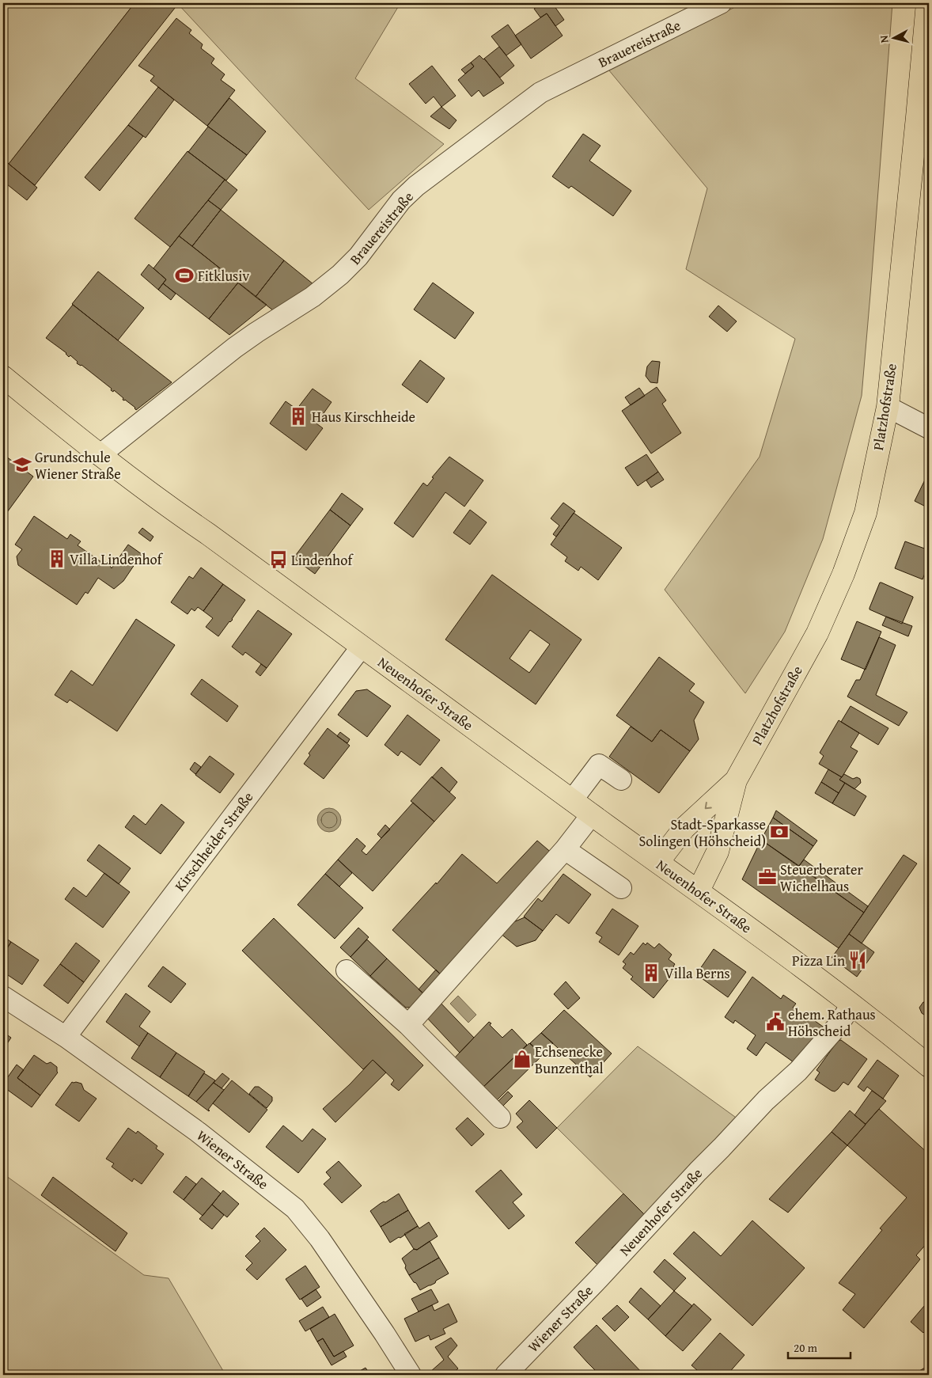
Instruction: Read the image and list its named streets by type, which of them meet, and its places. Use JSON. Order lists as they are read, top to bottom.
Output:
{
  "streets": {
    "main road": ["Platzhofstraße", "Neuenhofer Straße"],
    "street": ["Brauereistraße", "Kirschheider Straße", "Wiener Straße"]
  },
  "crossings": [
    ["Brauereistraße", "Neuenhofer Straße"],
    ["Platzhofstraße", "Neuenhofer Straße"],
    ["Neuenhofer Straße", "Kirschheider Straße"],
    ["Neuenhofer Straße", "Wiener Straße"],
    ["Kirschheider Straße", "Wiener Straße"]
  ],
  "places": {
    "sports": ["Fitklusiv"],
    "building": ["Haus Kirschheide", "Villa Lindenhof", "Villa Berns"],
    "school or university": ["Grundschule Wiener Straße"],
    "bus stop": ["Lindenhof"],
    "bank": ["Stadt-Sparkasse Solingen (Höhscheid)"],
    "office": ["Steuerberater Wichelhaus"],
    "restaurant": ["Pizza Lin"],
    "public building": ["ehem. Rathaus Höhscheid"],
    "shop": ["Echsenecke Bunzenthal"]
  },
  "scale_bar": "20 m",
  "north": "left"
}
